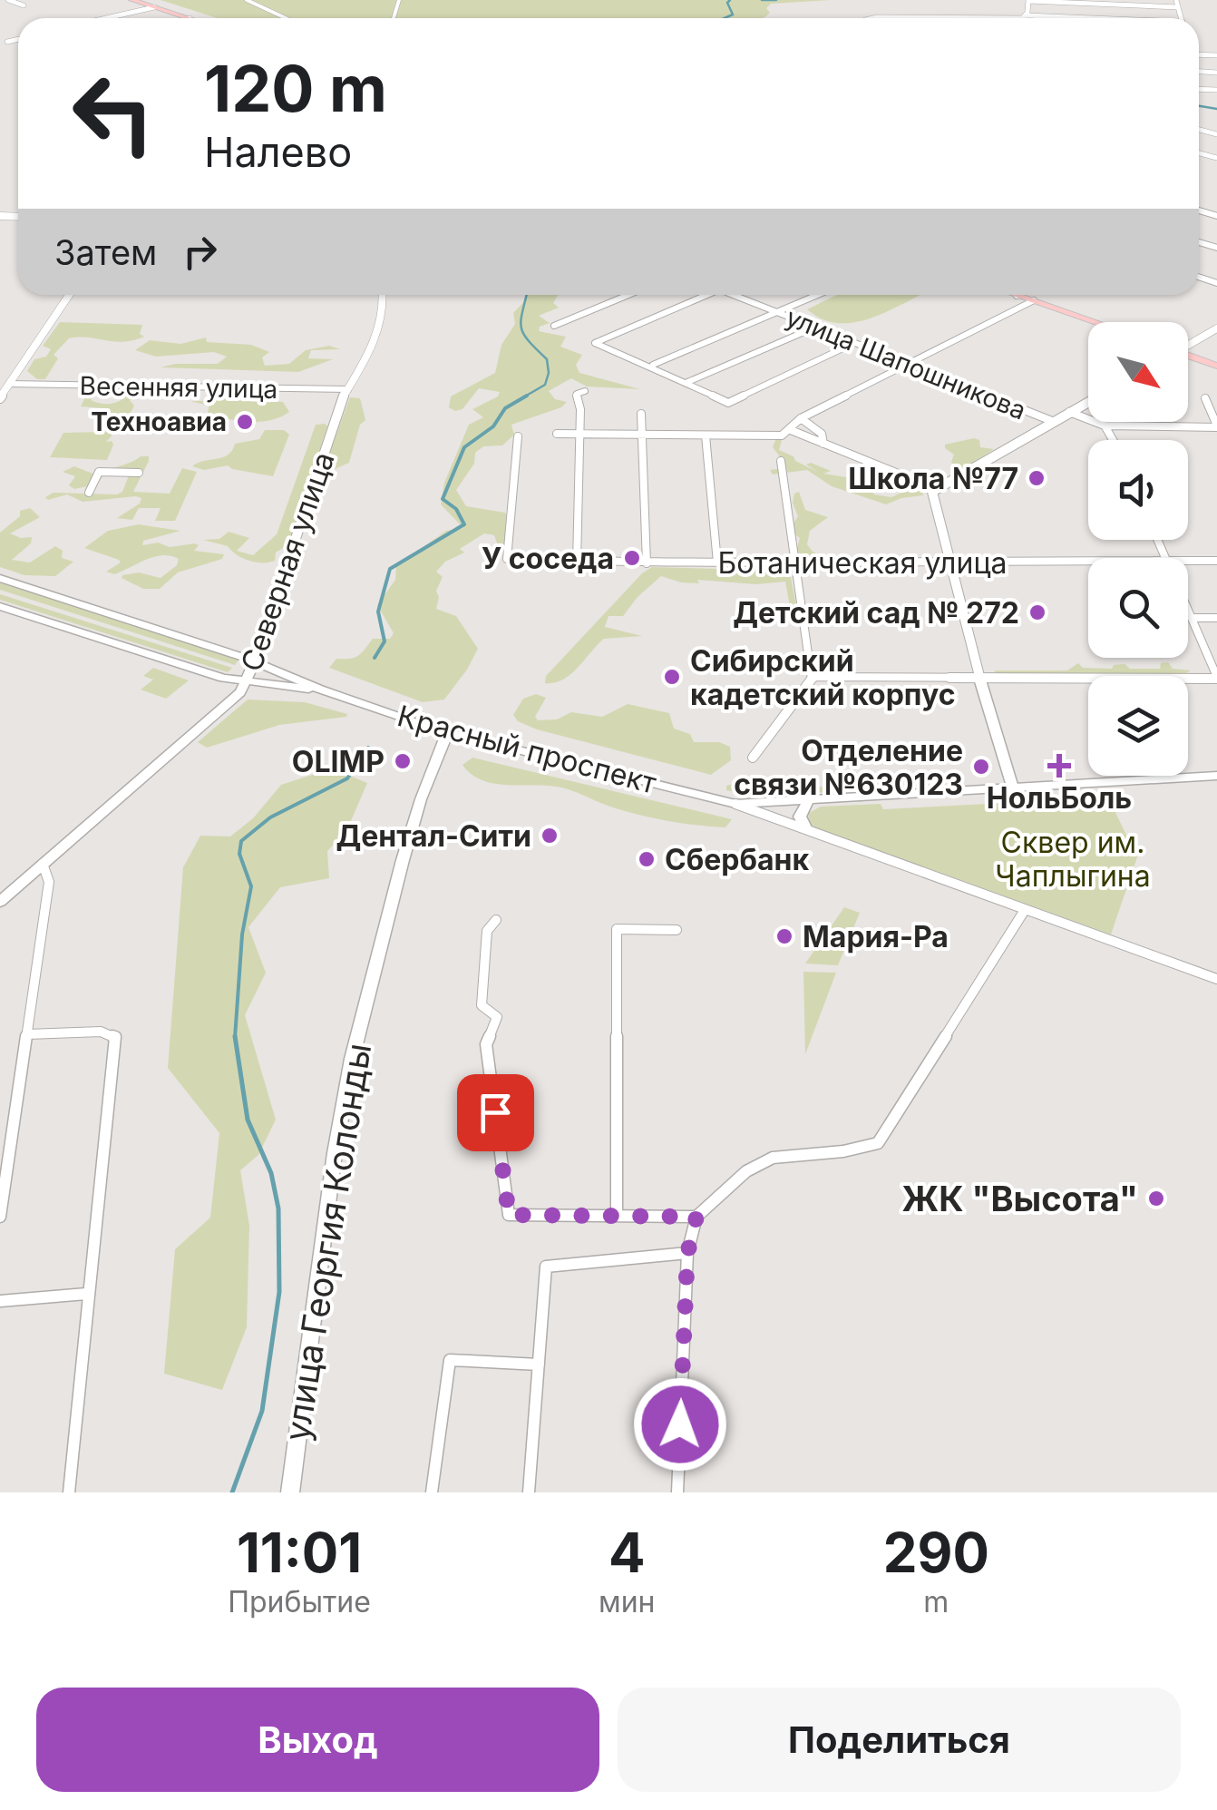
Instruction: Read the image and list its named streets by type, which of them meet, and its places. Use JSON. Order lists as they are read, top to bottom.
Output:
{
  "streets": {
    "main road": ["Северная улица", "Красный проспект", "улица Георгия Колонды"],
    "street": ["улица Шапошникова", "Весенняя улица", "Ботаническая улица"]
  },
  "crossings": [
    ["Весенняя улица", "Северная улица"],
    ["Северная улица", "Красный проспект"],
    ["Красный проспект", "улица Георгия Колонды"]
  ],
  "parks": ["Сквер им. Чаплыгина"],
  "places": {
    "other": [
      "Техноавиа",
      "Школа №77",
      "У соседа",
      "Детский сад № 272",
      "Сибирский кадетский корпус",
      "OLIMP",
      "Отделение связи №630123",
      "Дентал-Сити",
      "Сбербанк",
      "Мария-Ра",
      "ЖК \"Высота\""
    ],
    "health": ["НольБоль"]
  },
  "north": "bottom right",
  "page": {
    "turn": ["120 m", "Налево"],
    "then": "Затем",
    "eta": [
      "11:01",
      "Прибытие",
      "4",
      "мин",
      "290",
      "m"
    ],
    "buttons": ["Выход", "Поделиться"]
  }
}
